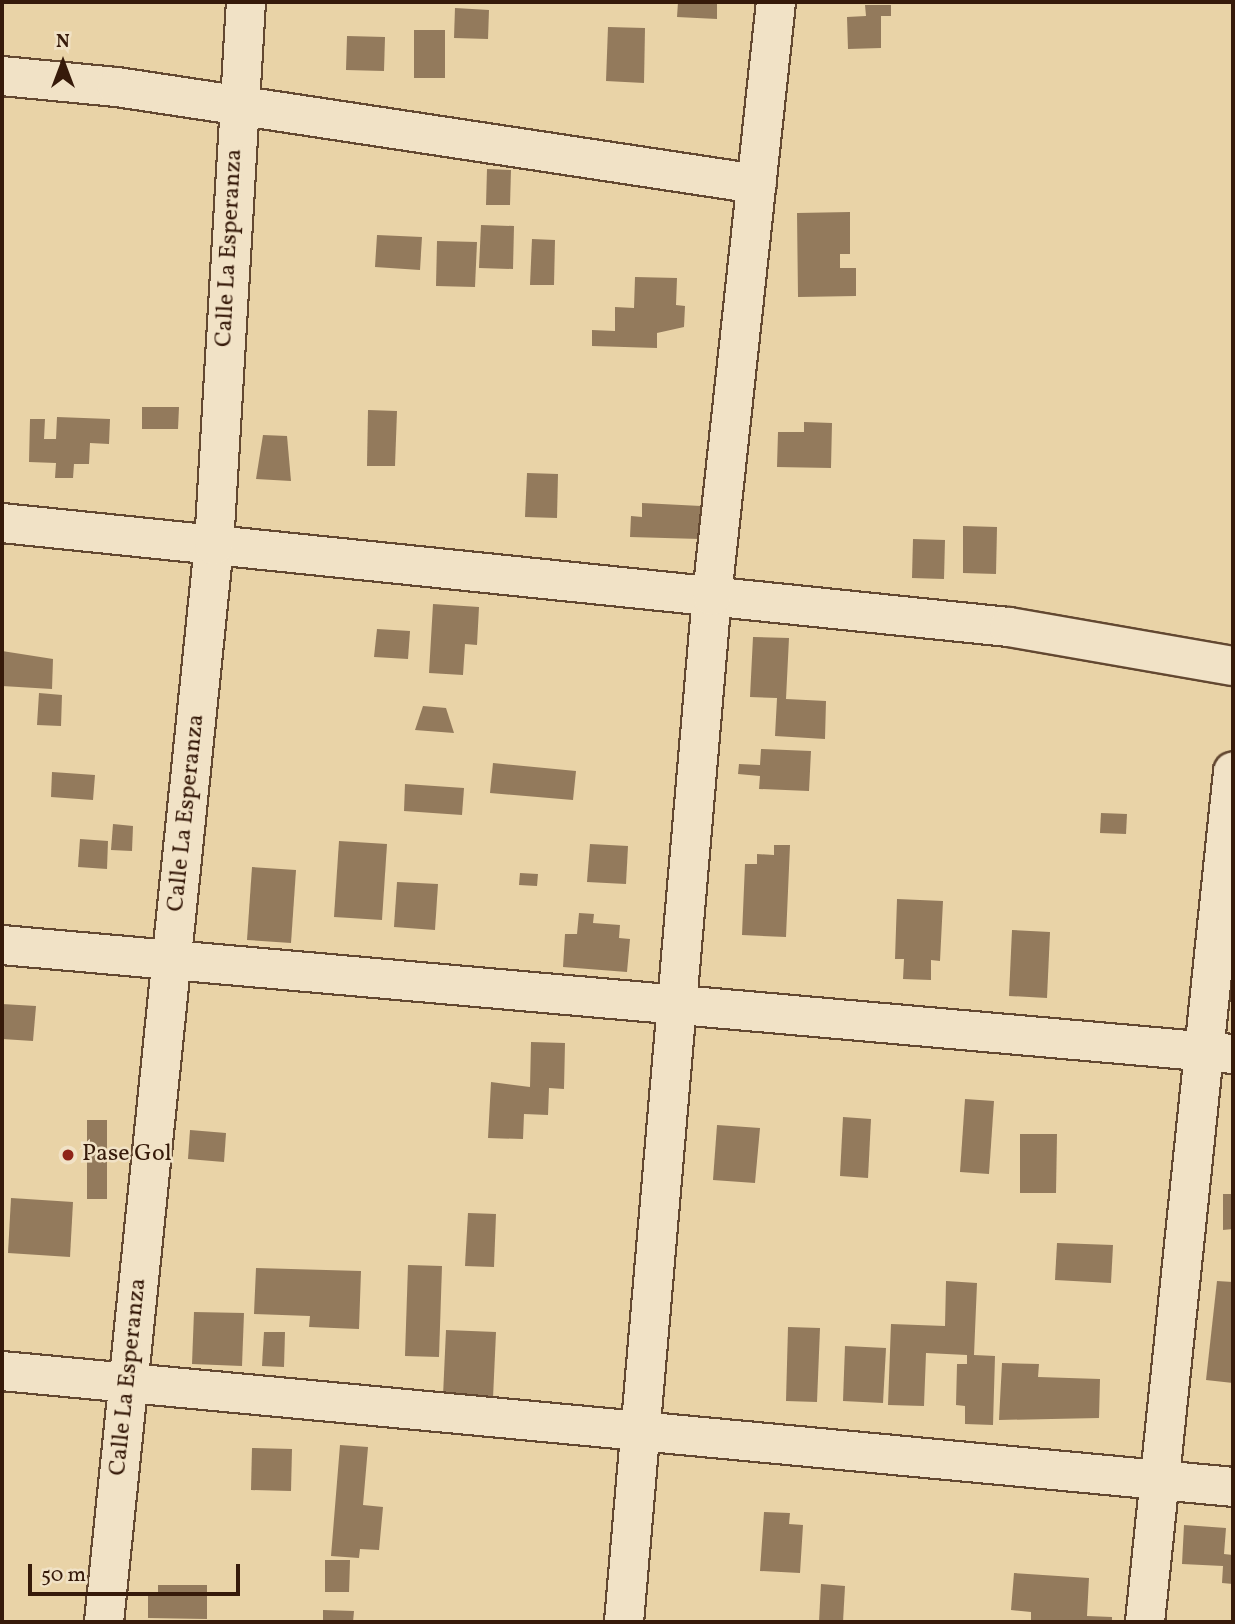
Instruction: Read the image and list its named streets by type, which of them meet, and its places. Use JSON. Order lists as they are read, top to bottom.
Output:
{
  "streets": {
    "street": ["Calle La Esperanza"]
  },
  "places": ["Pase Gol"],
  "scale_bar": "50 m",
  "north": "top"
}
